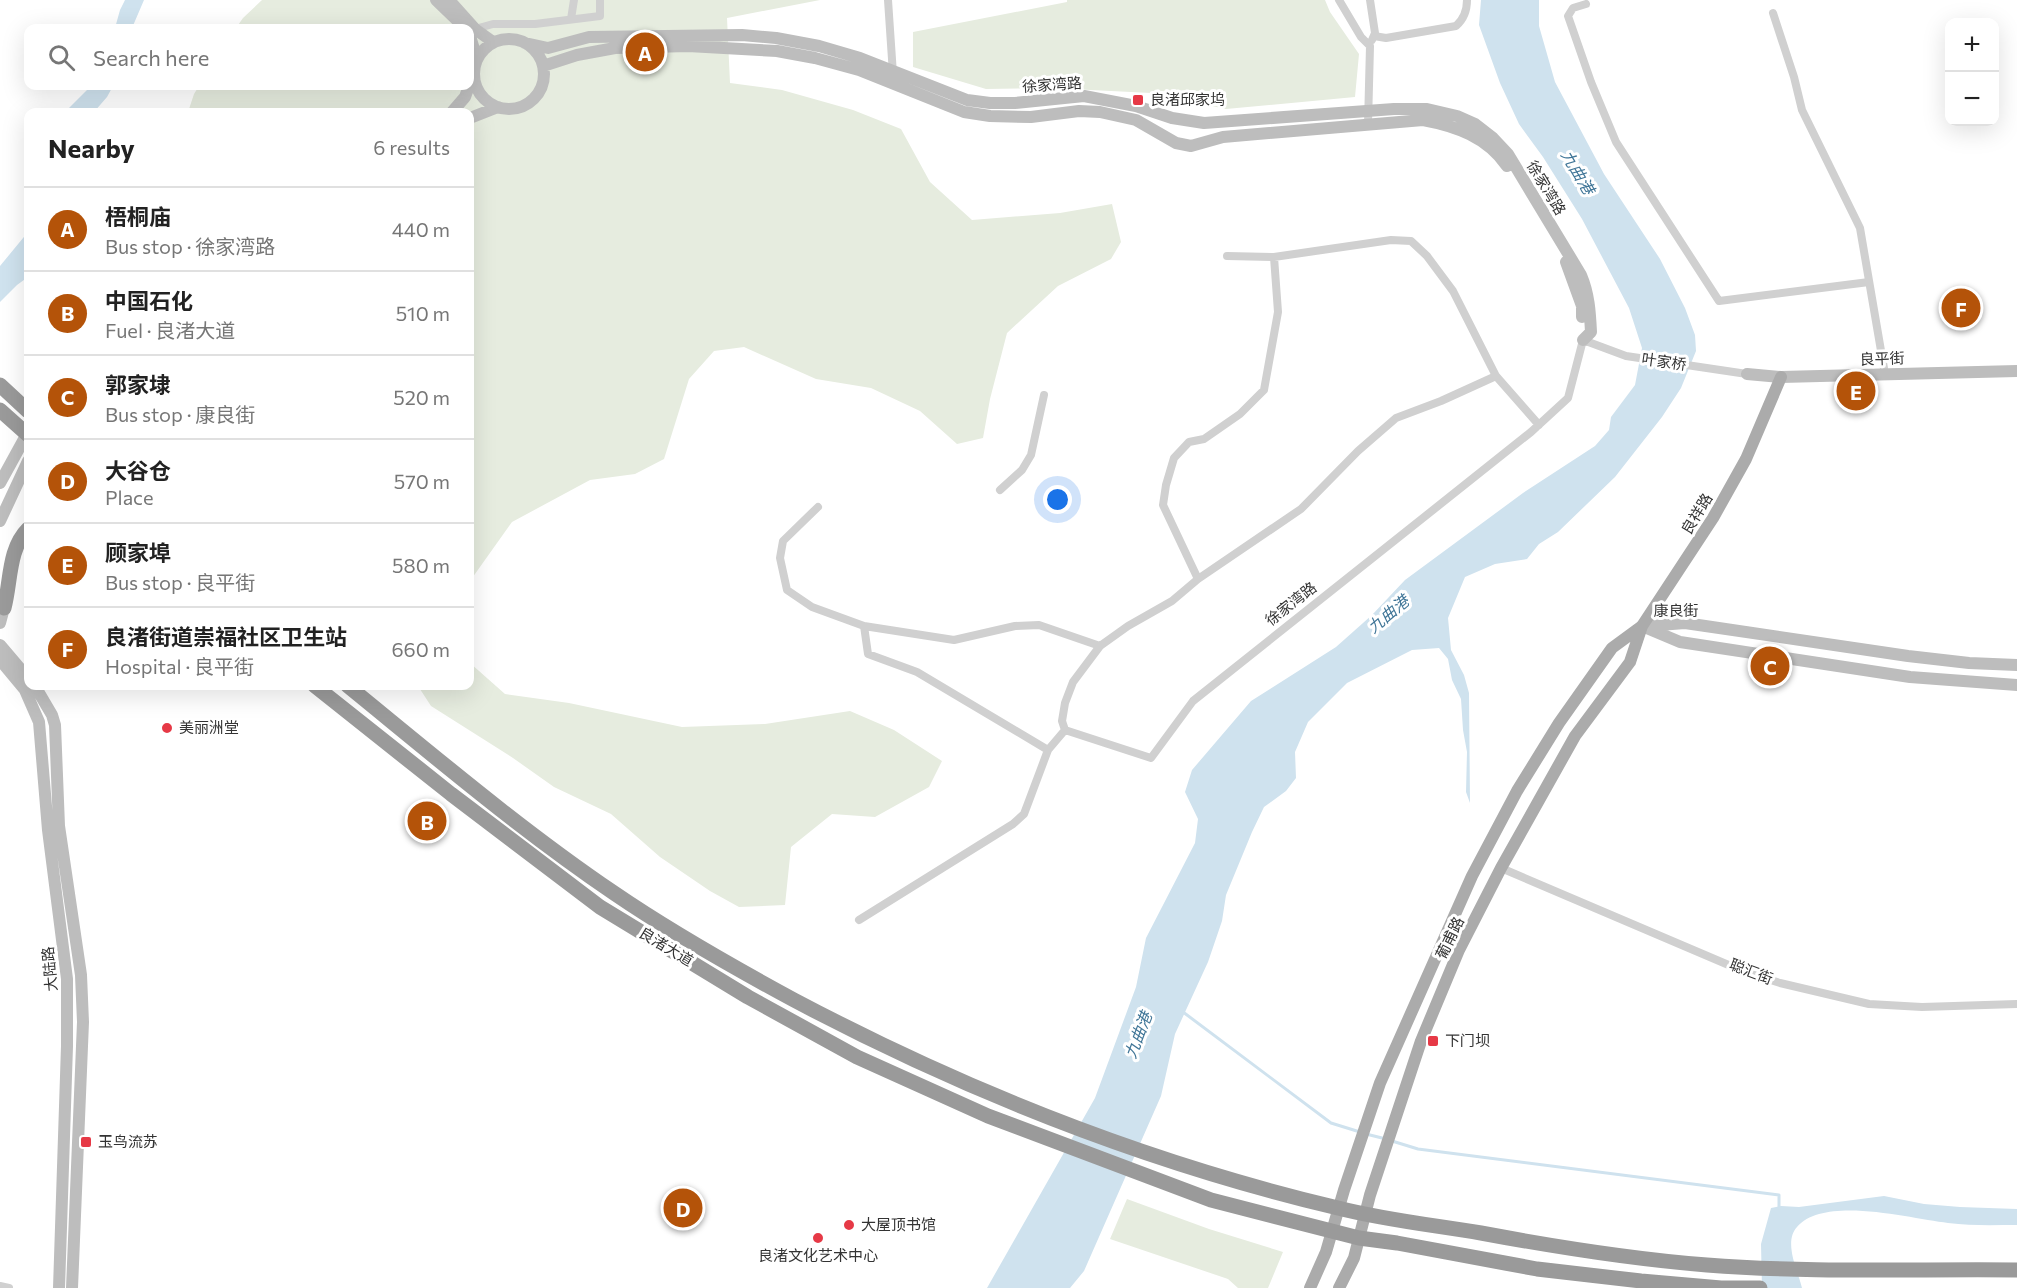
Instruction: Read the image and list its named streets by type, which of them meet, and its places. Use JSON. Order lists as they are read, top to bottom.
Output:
{
  "streets": {
    "highway": ["良渚大道"],
    "main road": ["良祥路", "葡甫路"],
    "street": [
      "徐家湾路",
      "良平街",
      "叶家桥",
      "康良街",
      "大陆路",
      "聪汇街"
    ]
  },
  "crossings": [
    ["徐家湾路", "叶家桥"],
    ["良平街", "叶家桥"],
    ["良平街", "良祥路"],
    ["良祥路", "康良街"],
    ["良祥路", "葡甫路"],
    ["康良街", "葡甫路"],
    ["葡甫路", "良渚大道"],
    ["葡甫路", "聪汇街"]
  ],
  "water": ["九曲港"],
  "places": {
    "transit": ["良渚邱家坞", "下门坝", "玉鸟流苏"],
    "other": ["美丽洲堂", "大屋顶书馆", "良渚文化艺术中心"]
  },
  "page": {
    "map_buttons": ["+", "−"],
    "search": "Search here",
    "pins": [
      "A",
      "F",
      "E",
      "C",
      "B",
      "D"
    ],
    "heading": ["Nearby", "6 results"],
    "list": [
      {
        "mark": "A",
        "name": "梧桐庙",
        "note": "Bus stop · 徐家湾路",
        "value": "440 m"
      },
      {
        "mark": "B",
        "name": "中国石化",
        "note": "Fuel · 良渚大道",
        "value": "510 m"
      },
      {
        "mark": "C",
        "name": "郭家埭",
        "note": "Bus stop · 康良街",
        "value": "520 m"
      },
      {
        "mark": "D",
        "name": "大谷仓",
        "note": "Place",
        "value": "570 m"
      },
      {
        "mark": "E",
        "name": "顾家埠",
        "note": "Bus stop · 良平街",
        "value": "580 m"
      },
      {
        "mark": "F",
        "name": "良渚街道崇福社区卫生站",
        "note": "Hospital · 良平街",
        "value": "660 m"
      }
    ]
  }
}
